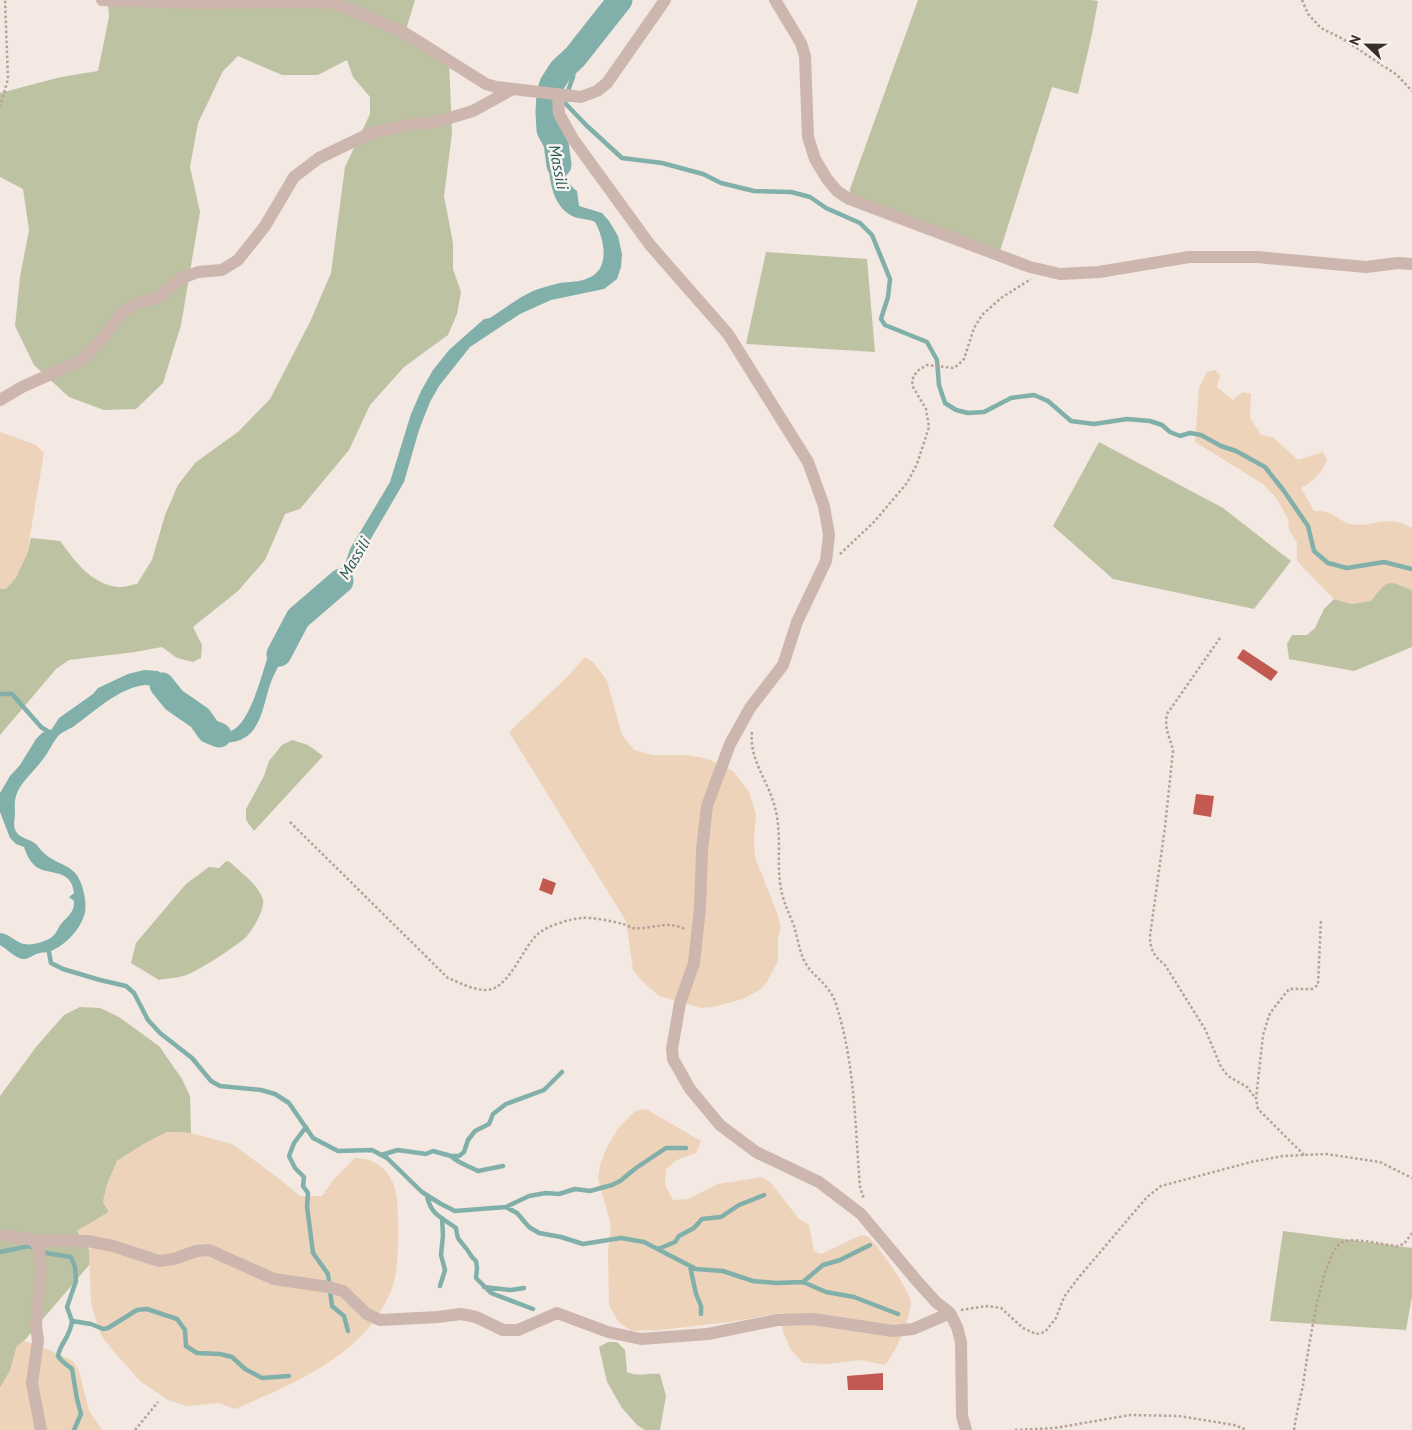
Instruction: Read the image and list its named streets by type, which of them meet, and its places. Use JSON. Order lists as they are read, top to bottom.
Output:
{
  "water": ["Massili"],
  "north": "left"
}
